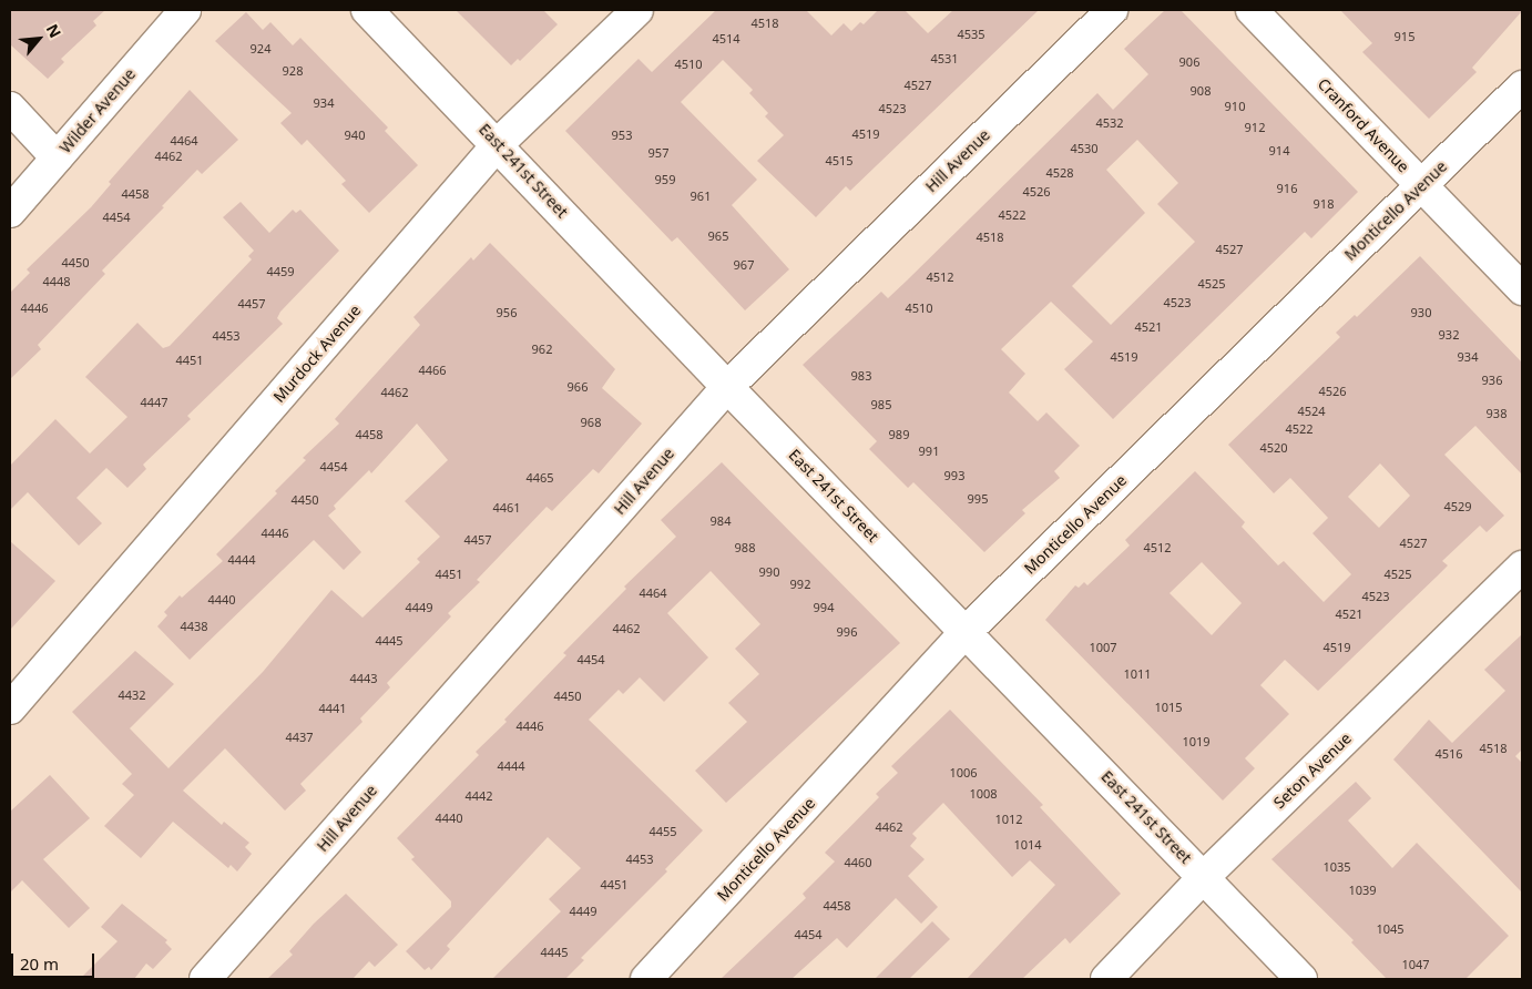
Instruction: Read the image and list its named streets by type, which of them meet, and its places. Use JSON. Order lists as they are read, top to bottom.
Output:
{
  "streets": {
    "street": [
      "Wilder Avenue",
      "Cranford Avenue",
      "Hill Avenue",
      "East 241st Street",
      "Monticello Avenue",
      "Murdock Avenue",
      "Seton Avenue"
    ]
  },
  "crossings": [
    ["Cranford Avenue", "Monticello Avenue"],
    ["Hill Avenue", "East 241st Street"],
    ["East 241st Street", "Monticello Avenue"],
    ["East 241st Street", "Murdock Avenue"],
    ["East 241st Street", "Seton Avenue"]
  ],
  "house_numbers": [
    "4518",
    "4535",
    "915",
    "4514",
    "924",
    "4531",
    "906",
    "4510",
    "928",
    "4527",
    "908",
    "934",
    "910",
    "4523",
    "4532",
    "912",
    "4519",
    "940",
    "953",
    "4464",
    "4530",
    "914",
    "957",
    "4462",
    "4515",
    "4528",
    "959",
    "916",
    "4526",
    "4458",
    "961",
    "918",
    "4522",
    "4454",
    "965",
    "4518",
    "4527",
    "4450",
    "967",
    "4459",
    "4512",
    "4448",
    "4525",
    "4523",
    "4457",
    "4446",
    "4510",
    "956",
    "930",
    "4521",
    "932",
    "4453",
    "962",
    "4519",
    "934",
    "4451",
    "4466",
    "983",
    "936",
    "966",
    "4526",
    "4462",
    "4447",
    "985",
    "4524",
    "938",
    "968",
    "4522",
    "4458",
    "989",
    "4520",
    "991",
    "4454",
    "993",
    "4465",
    "995",
    "4450",
    "4529",
    "4461",
    "984",
    "4446",
    "4457",
    "4527",
    "988",
    "4512",
    "4444",
    "990",
    "4451",
    "4525",
    "992",
    "4464",
    "4523",
    "4440",
    "4449",
    "994",
    "4521",
    "4438",
    "4462",
    "996",
    "4445",
    "1007",
    "4519",
    "4454",
    "1011",
    "4443",
    "4432",
    "4450",
    "1015",
    "4441",
    "4446",
    "4437",
    "1019",
    "4518",
    "4516",
    "4444",
    "1006",
    "1008",
    "4442",
    "4440",
    "1012",
    "4462",
    "4455",
    "1014",
    "4453",
    "4460",
    "1035",
    "4451",
    "1039",
    "4458",
    "4449",
    "1045",
    "4454",
    "4445",
    "1047"
  ],
  "scale_bar": "20 m",
  "north": "top right"
}
